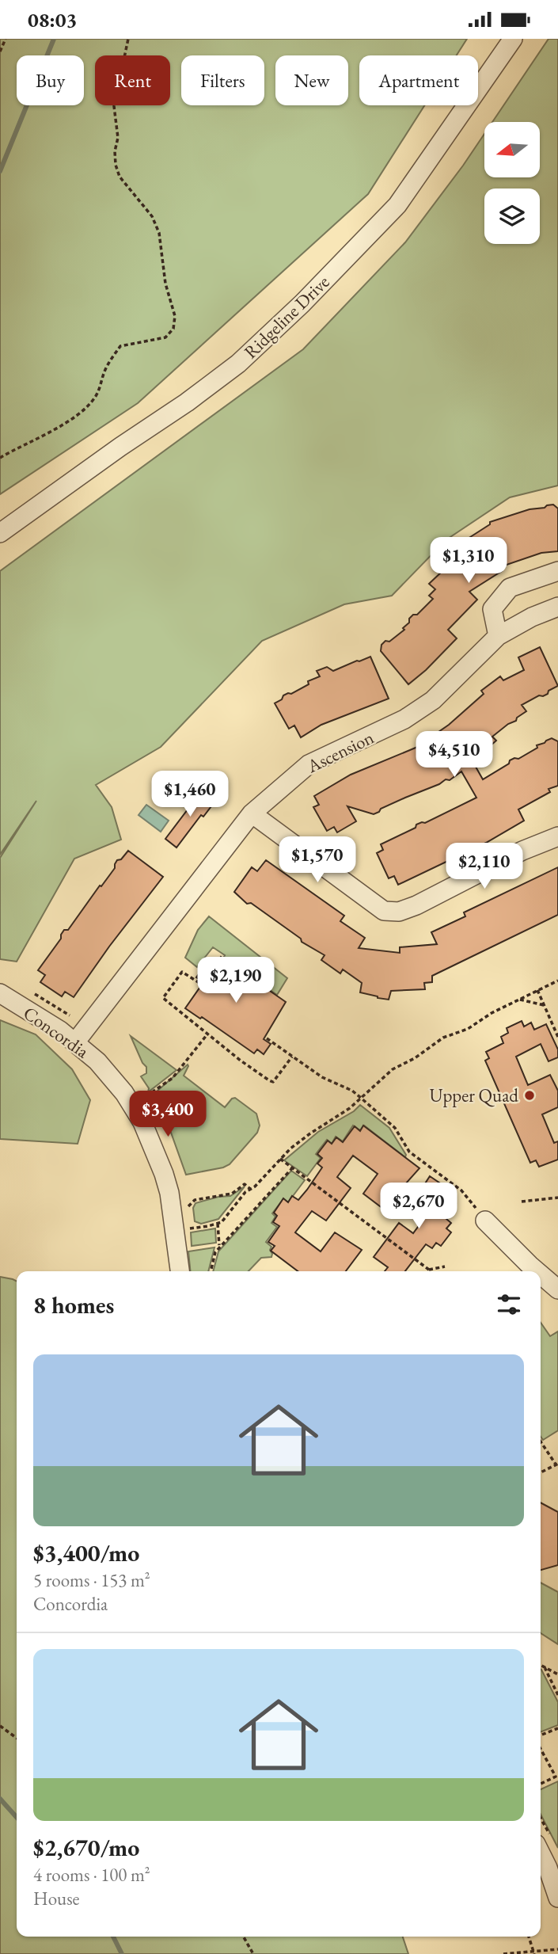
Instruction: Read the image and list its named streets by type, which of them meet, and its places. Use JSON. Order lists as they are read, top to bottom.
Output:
{
  "streets": {
    "street": ["Ridgeline Drive", "Ascension", "Concordia"]
  },
  "crossings": [
    ["Ascension", "Concordia"]
  ],
  "places": ["Upper Quad"],
  "north": "left",
  "page": {
    "status": "08:03",
    "chip": [
      "Buy",
      "Rent",
      "Filters",
      "New",
      "Apartment"
    ],
    "price": [
      "$1,310",
      "$4,510",
      "$1,460",
      "$1,570",
      "$2,110",
      "$2,190",
      "$3,400",
      "$2,670"
    ],
    "heading": "8 homes",
    "list": [
      {
        "name": "$3,400/mo",
        "note": "5 rooms · 153 m² · Concordia"
      },
      {
        "name": "$2,670/mo",
        "note": "4 rooms · 100 m² · House"
      }
    ]
  }
}
